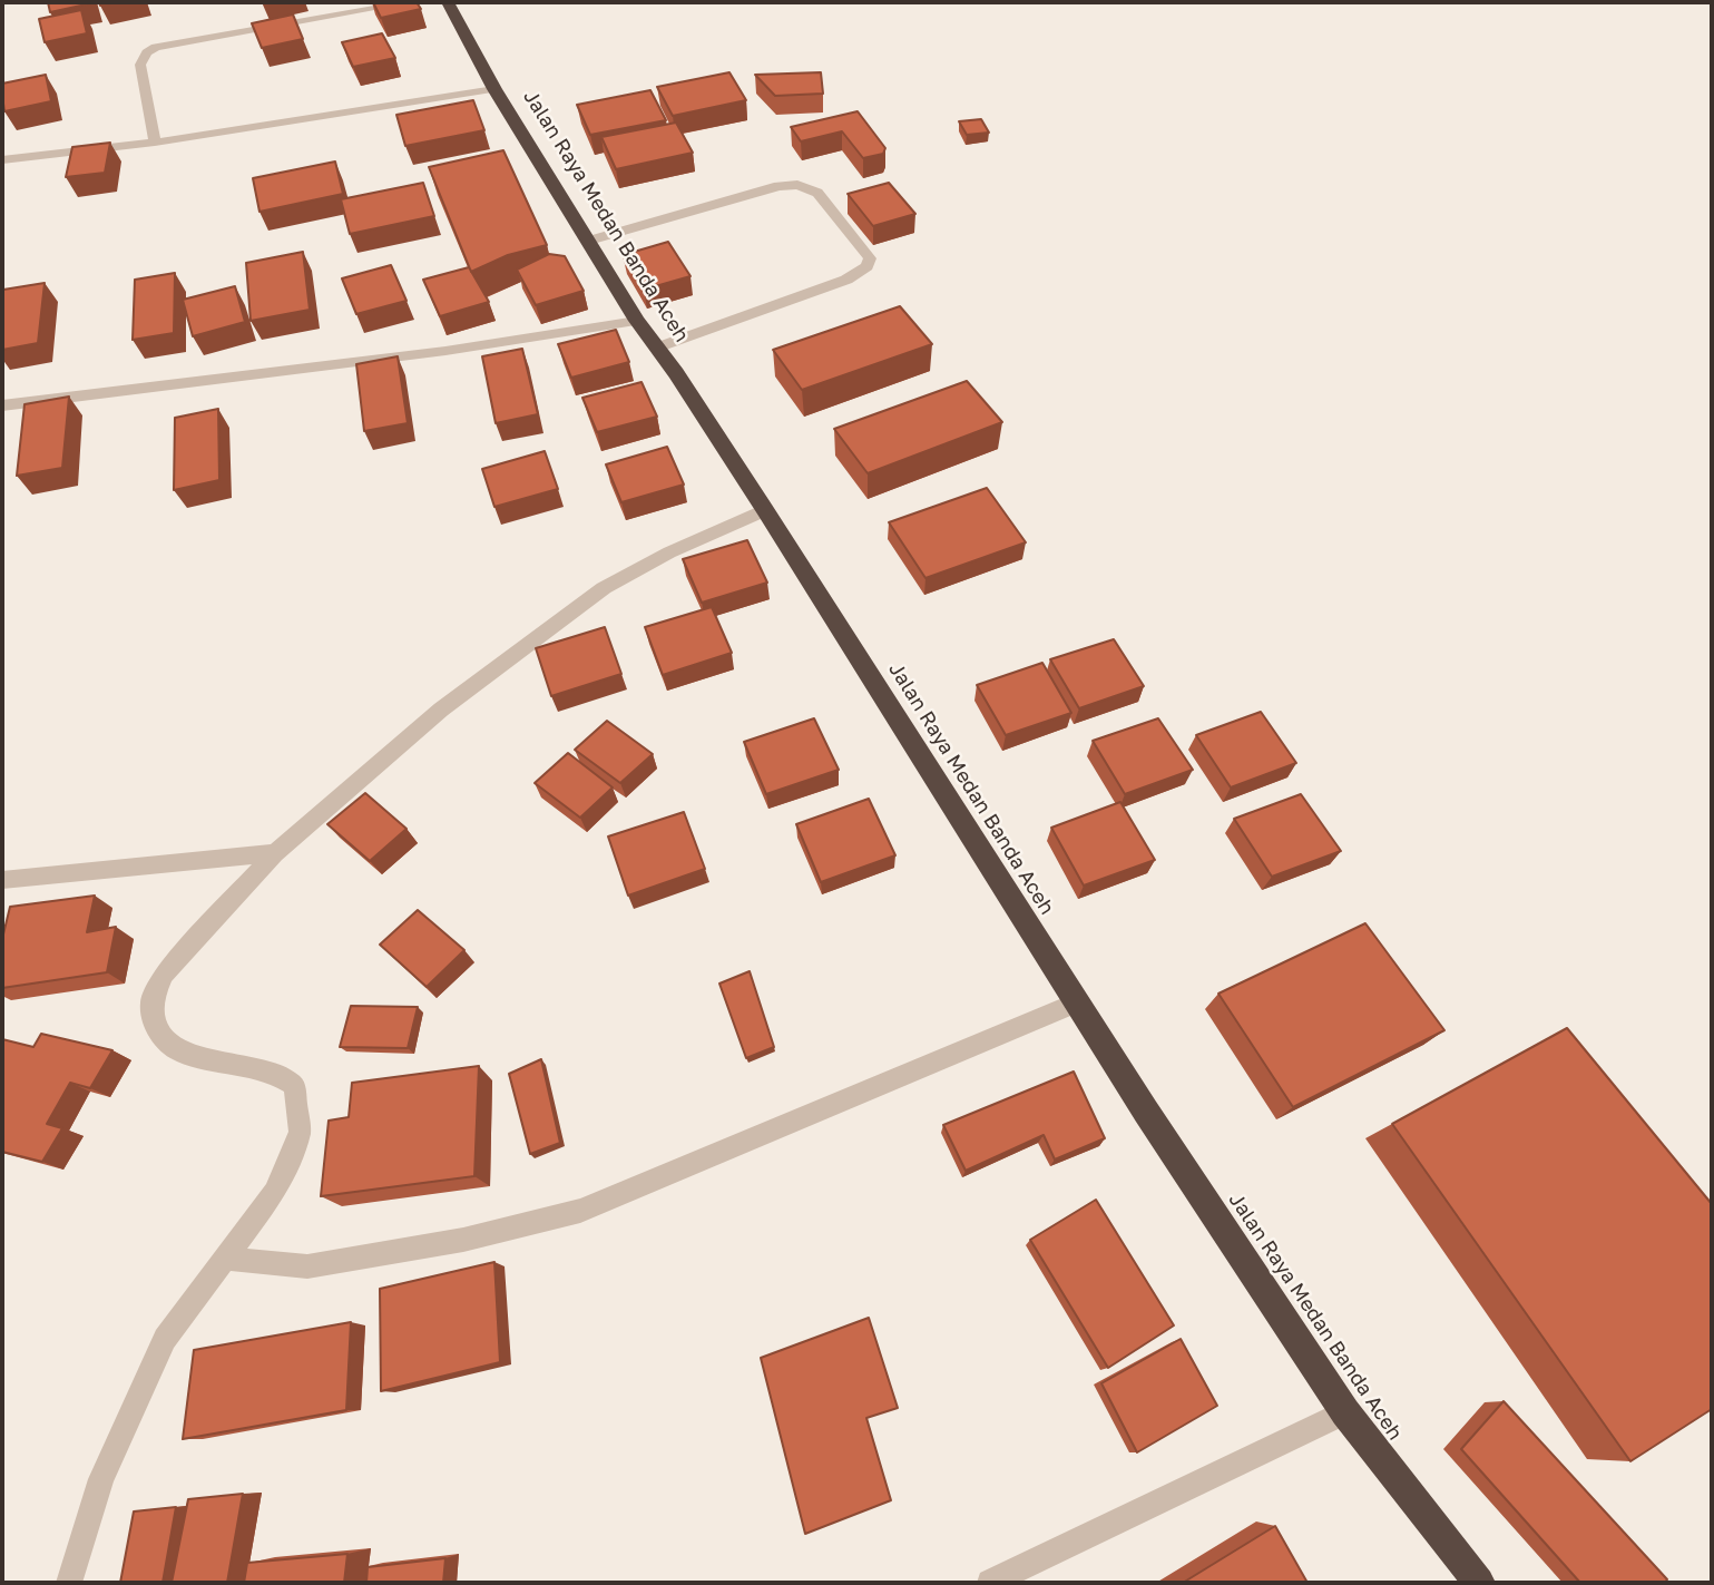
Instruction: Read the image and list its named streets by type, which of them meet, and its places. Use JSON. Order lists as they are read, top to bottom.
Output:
{
  "streets": {
    "highway": ["Jalan Raya Medan Banda Aceh"]
  }
}
